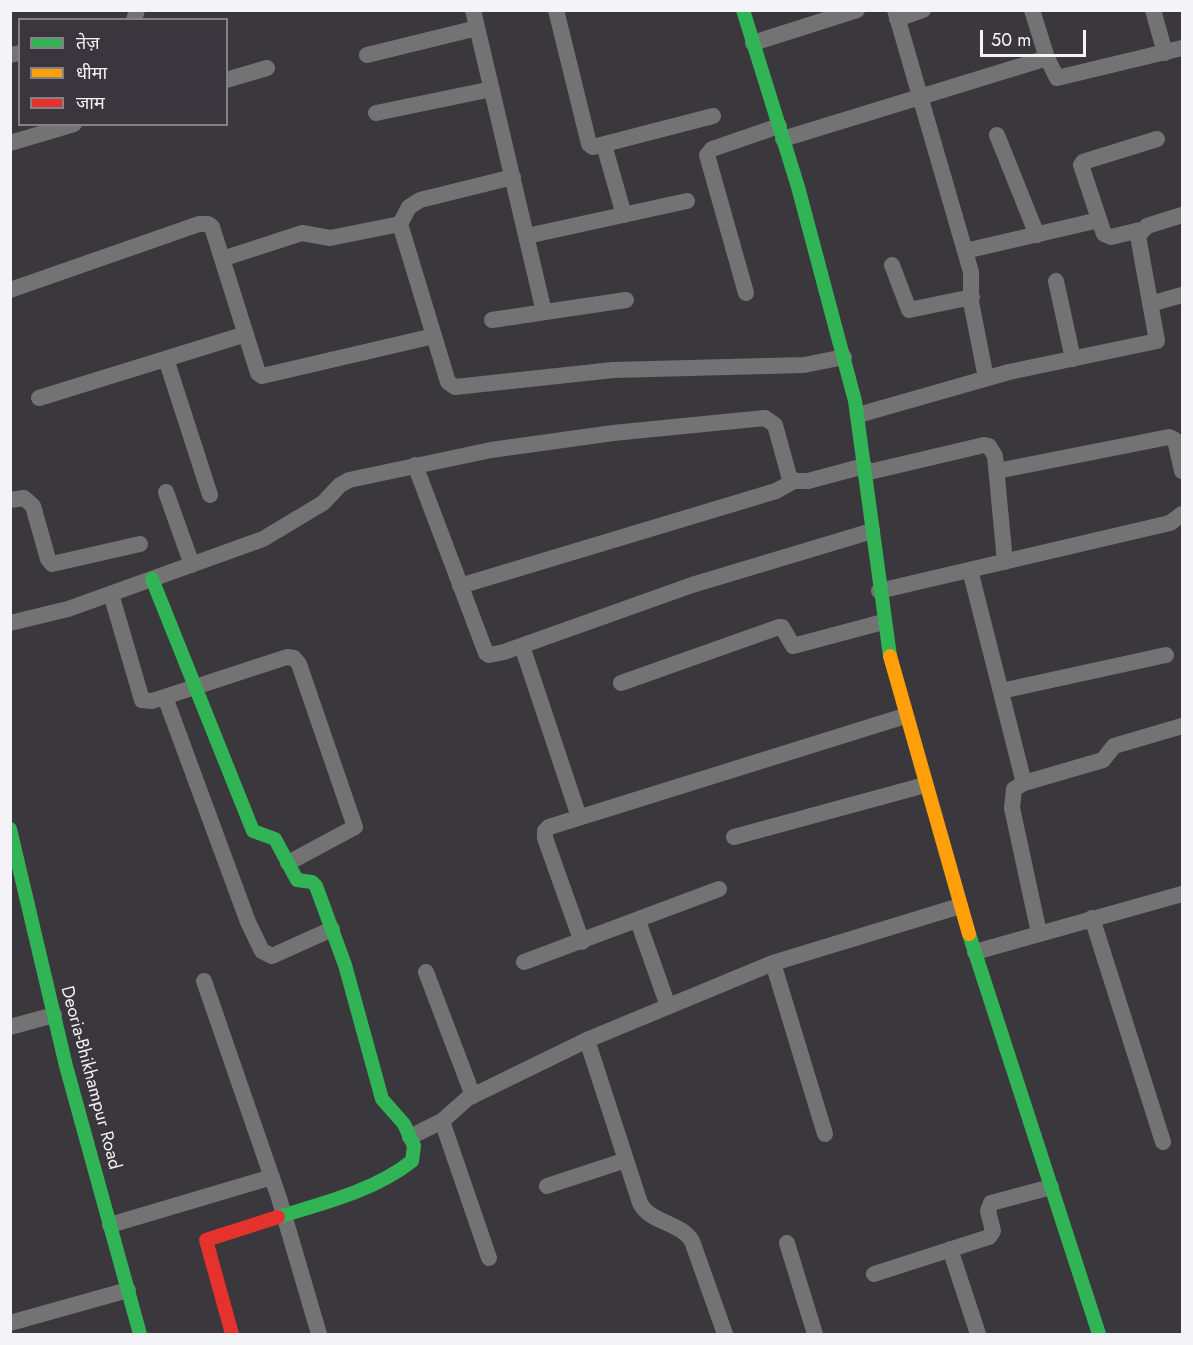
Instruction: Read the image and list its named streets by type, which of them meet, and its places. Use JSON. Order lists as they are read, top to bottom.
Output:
{
  "streets": {
    "street": ["Deoria-Bhikhampur Road"]
  },
  "legend": ["तेज़", "धीमा", "जाम"],
  "scale_bar": "50 m"
}
